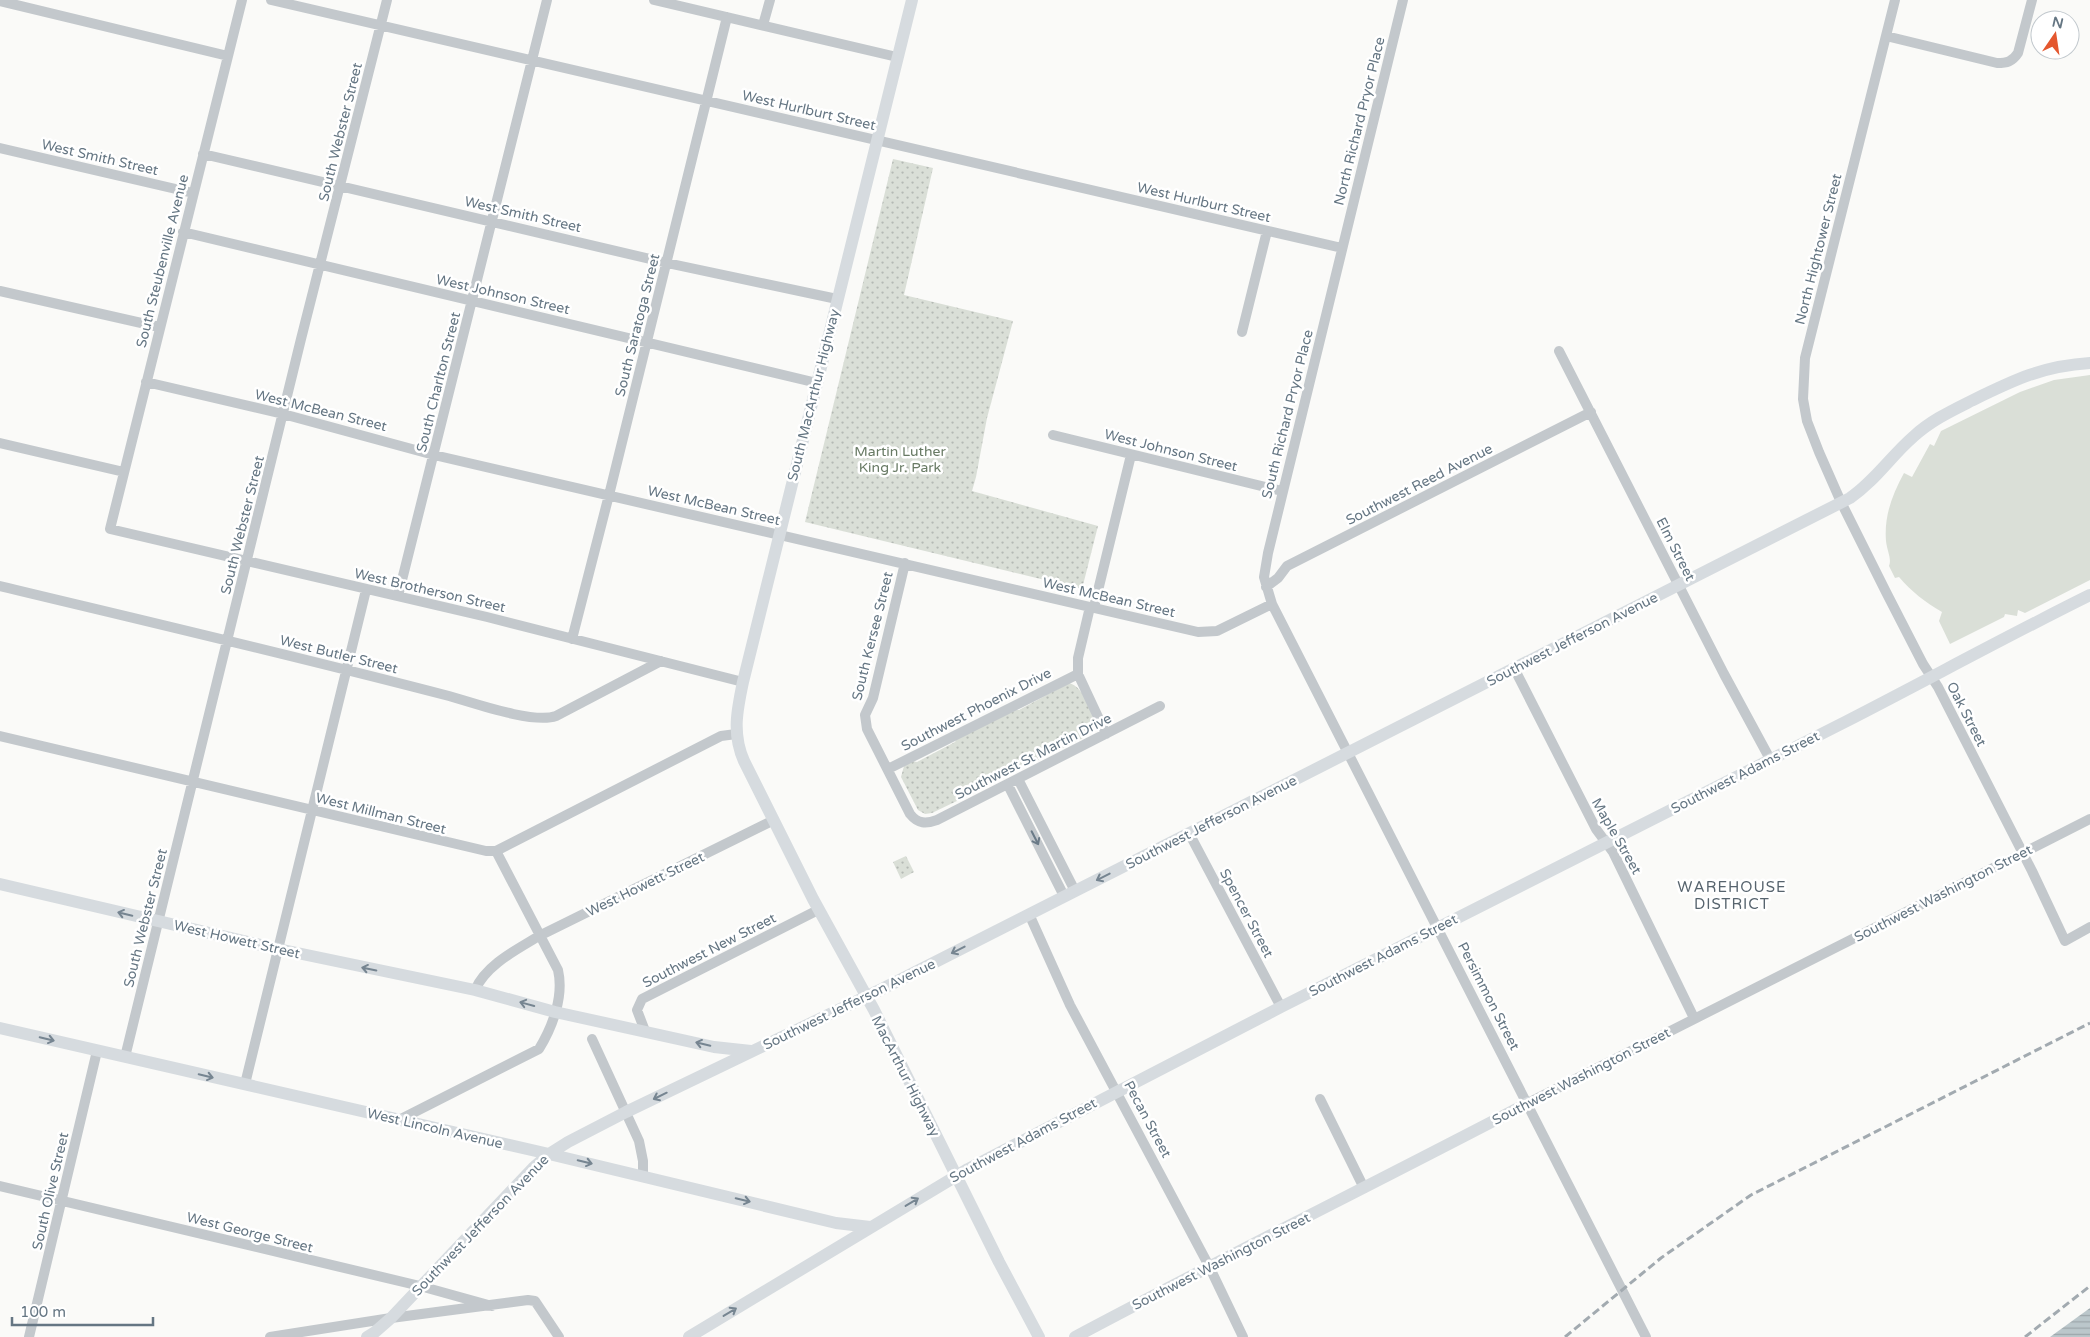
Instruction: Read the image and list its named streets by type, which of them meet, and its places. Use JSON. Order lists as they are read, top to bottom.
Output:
{
  "streets": {
    "main road": [
      "South MacArthur Highway",
      "Southwest Jefferson Avenue",
      "Southwest Adams Street",
      "West Howett Street",
      "Southwest Washington Street",
      "MacArthur Highway",
      "West Lincoln Avenue"
    ],
    "street": [
      "West Hurlburt Street",
      "North Richard Pryor Place",
      "South Webster Street",
      "West Smith Street",
      "North Hightower Street",
      "South Steubenville Avenue",
      "West Johnson Street",
      "South Saratoga Street",
      "South Charlton Street",
      "West McBean Street",
      "South Richard Pryor Place",
      "Southwest Reed Avenue",
      "Elm Street",
      "West Brotherson Street",
      "South Kersee Street",
      "West Butler Street",
      "Southwest Phoenix Drive",
      "Oak Street",
      "Southwest St Martin Drive",
      "West Millman Street",
      "Maple Street",
      "Spencer Street",
      "Southwest New Street",
      "Persimmon Street",
      "Pecan Street",
      "South Olive Street",
      "West George Street"
    ]
  },
  "crossings": [
    ["West Hurlburt Street", "North Richard Pryor Place"],
    ["West Hurlburt Street", "South Webster Street"],
    ["West Hurlburt Street", "South Saratoga Street"],
    ["West Hurlburt Street", "South Charlton Street"],
    ["West Hurlburt Street", "South MacArthur Highway"],
    ["West Hurlburt Street", "South Richard Pryor Place"],
    ["North Richard Pryor Place", "South Richard Pryor Place"],
    ["South Webster Street", "West Smith Street"],
    ["South Webster Street", "West Johnson Street"],
    ["South Webster Street", "West McBean Street"],
    ["South Webster Street", "West Brotherson Street"],
    ["South Webster Street", "West Butler Street"],
    ["South Webster Street", "West Millman Street"],
    ["South Webster Street", "West Howett Street"],
    ["South Webster Street", "West Lincoln Avenue"],
    ["West Smith Street", "South Steubenville Avenue"],
    ["West Smith Street", "South Saratoga Street"],
    ["West Smith Street", "South Charlton Street"],
    ["West Smith Street", "South MacArthur Highway"],
    ["North Hightower Street", "Southwest Jefferson Avenue"],
    ["North Hightower Street", "Oak Street"],
    ["South Steubenville Avenue", "West Johnson Street"],
    ["South Steubenville Avenue", "West McBean Street"],
    ["South Steubenville Avenue", "West Brotherson Street"],
    ["West Johnson Street", "South Saratoga Street"],
    ["West Johnson Street", "South Charlton Street"],
    ["West Johnson Street", "South MacArthur Highway"],
    ["West Johnson Street", "South Richard Pryor Place"],
    ["South Saratoga Street", "West McBean Street"],
    ["South Saratoga Street", "West Brotherson Street"],
    ["South Charlton Street", "West McBean Street"],
    ["South Charlton Street", "West Brotherson Street"],
    ["South MacArthur Highway", "West McBean Street"],
    ["South MacArthur Highway", "West Brotherson Street"],
    ["South MacArthur Highway", "MacArthur Highway"],
    ["West McBean Street", "South Kersee Street"],
    ["West McBean Street", "Persimmon Street"],
    ["South Richard Pryor Place", "Southwest Reed Avenue"],
    ["South Richard Pryor Place", "Persimmon Street"],
    ["Southwest Reed Avenue", "Elm Street"],
    ["Southwest Reed Avenue", "Persimmon Street"],
    ["Elm Street", "Southwest Jefferson Avenue"],
    ["Elm Street", "Southwest Adams Street"],
    ["West Brotherson Street", "West Butler Street"],
    ["South Kersee Street", "Southwest Phoenix Drive"],
    ["South Kersee Street", "Southwest St Martin Drive"],
    ["Southwest Jefferson Avenue", "Oak Street"],
    ["Southwest Jefferson Avenue", "Maple Street"],
    ["Southwest Jefferson Avenue", "West Howett Street"],
    ["Southwest Jefferson Avenue", "Spencer Street"],
    ["Southwest Jefferson Avenue", "Persimmon Street"],
    ["Southwest Jefferson Avenue", "MacArthur Highway"],
    ["Southwest Jefferson Avenue", "Pecan Street"],
    ["Southwest Jefferson Avenue", "West Lincoln Avenue"],
    ["Southwest Jefferson Avenue", "West George Street"],
    ["Oak Street", "Southwest Adams Street"],
    ["Oak Street", "Southwest Washington Street"],
    ["Southwest Adams Street", "Maple Street"],
    ["Southwest Adams Street", "Spencer Street"],
    ["Southwest Adams Street", "Persimmon Street"],
    ["Southwest Adams Street", "MacArthur Highway"],
    ["Southwest Adams Street", "Pecan Street"],
    ["Southwest Adams Street", "West Lincoln Avenue"],
    ["Maple Street", "Southwest Washington Street"],
    ["West Howett Street", "Southwest New Street"],
    ["West Howett Street", "MacArthur Highway"],
    ["Southwest Washington Street", "Persimmon Street"],
    ["Southwest Washington Street", "Pecan Street"],
    ["Southwest New Street", "MacArthur Highway"],
    ["West Lincoln Avenue", "South Olive Street"],
    ["South Olive Street", "West George Street"]
  ],
  "one_way": ["West Howett Street", "West Lincoln Avenue"],
  "districts": ["WAREHOUSE DISTRICT"],
  "parks": ["Martin Luther King Jr. Park"],
  "scale_bar": "100 m",
  "north": "top"
}
